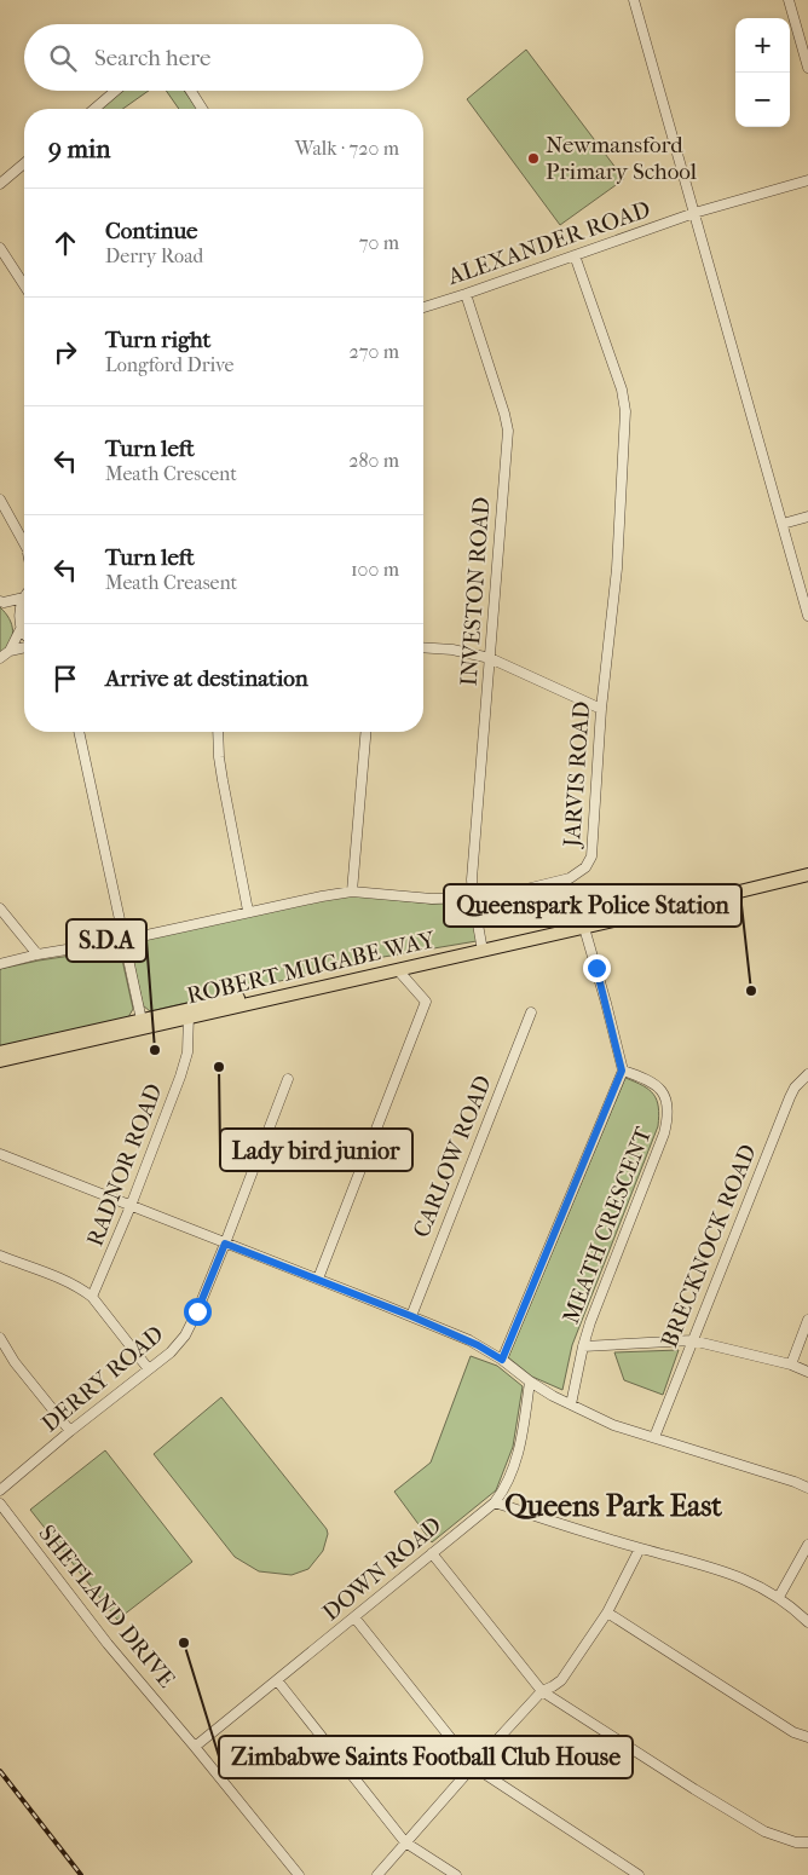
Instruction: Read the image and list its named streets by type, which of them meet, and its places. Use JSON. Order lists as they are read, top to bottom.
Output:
{
  "streets": {
    "main road": ["ROBERT MUGABE WAY"],
    "street": [
      "ALEXANDER ROAD",
      "INVESTON ROAD",
      "JARVIS ROAD",
      "CARLOW ROAD",
      "RADNOR ROAD",
      "MEATH CRESCENT",
      "BRECKNOCK ROAD",
      "DERRY ROAD",
      "DOWN ROAD",
      "SHETLAND DRIVE"
    ]
  },
  "crossings": [
    ["ALEXANDER ROAD", "INVESTON ROAD"],
    ["ALEXANDER ROAD", "JARVIS ROAD"],
    ["INVESTON ROAD", "JARVIS ROAD"],
    ["INVESTON ROAD", "ROBERT MUGABE WAY"],
    ["ROBERT MUGABE WAY", "RADNOR ROAD"],
    ["DOWN ROAD", "SHETLAND DRIVE"]
  ],
  "districts": ["Queens Park East"],
  "places": [
    "Newmansford Primary School",
    "Queenspark Police Station",
    "S.D.A",
    "Lady bird junior",
    "Zimbabwe Saints Football Club House"
  ],
  "page": {
    "map_buttons": ["+", "−"],
    "search": "Search here",
    "heading": ["9 min", "Walk · 720 m"],
    "list": [
      ["Continue", "Derry Road", "70 m"],
      ["Turn right", "Longford Drive", "270 m"],
      ["Turn left", "Meath Crescent", "280 m"],
      ["Turn left", "Meath Creasent", "100 m"],
      "Arrive at destination"
    ]
  }
}
